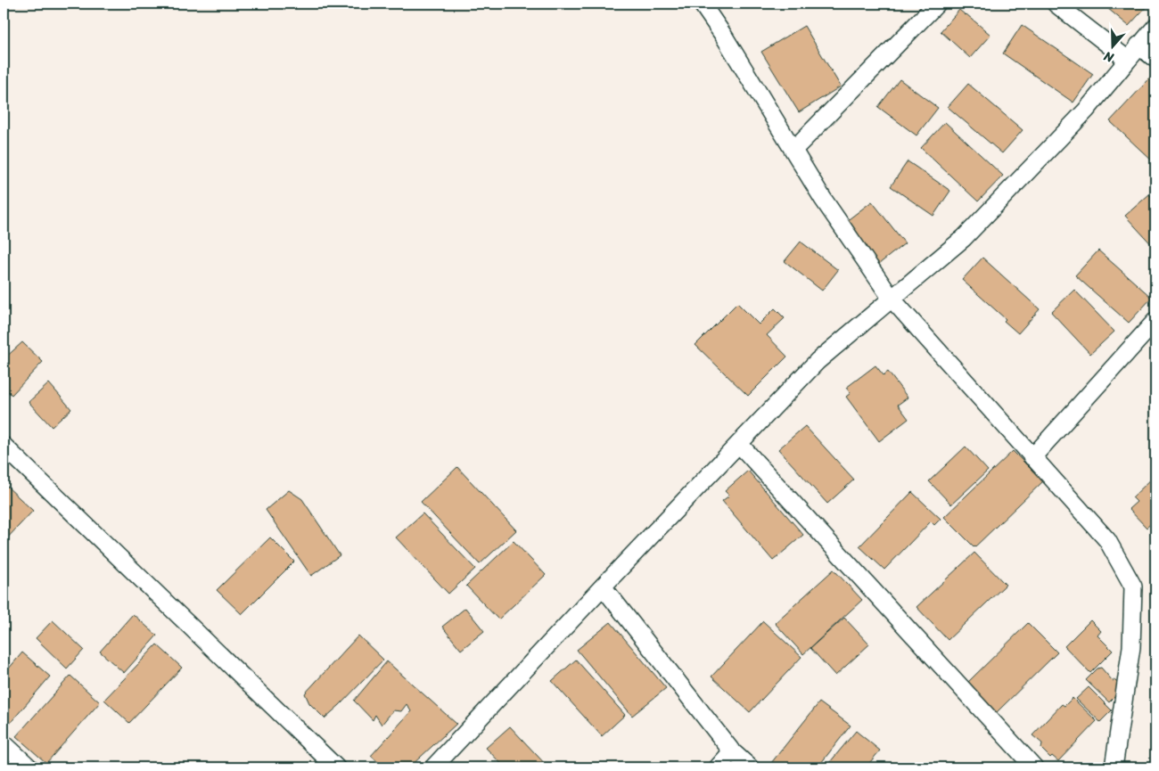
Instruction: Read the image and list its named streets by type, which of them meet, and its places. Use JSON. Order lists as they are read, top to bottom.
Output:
{
  "north": "bottom"
}
